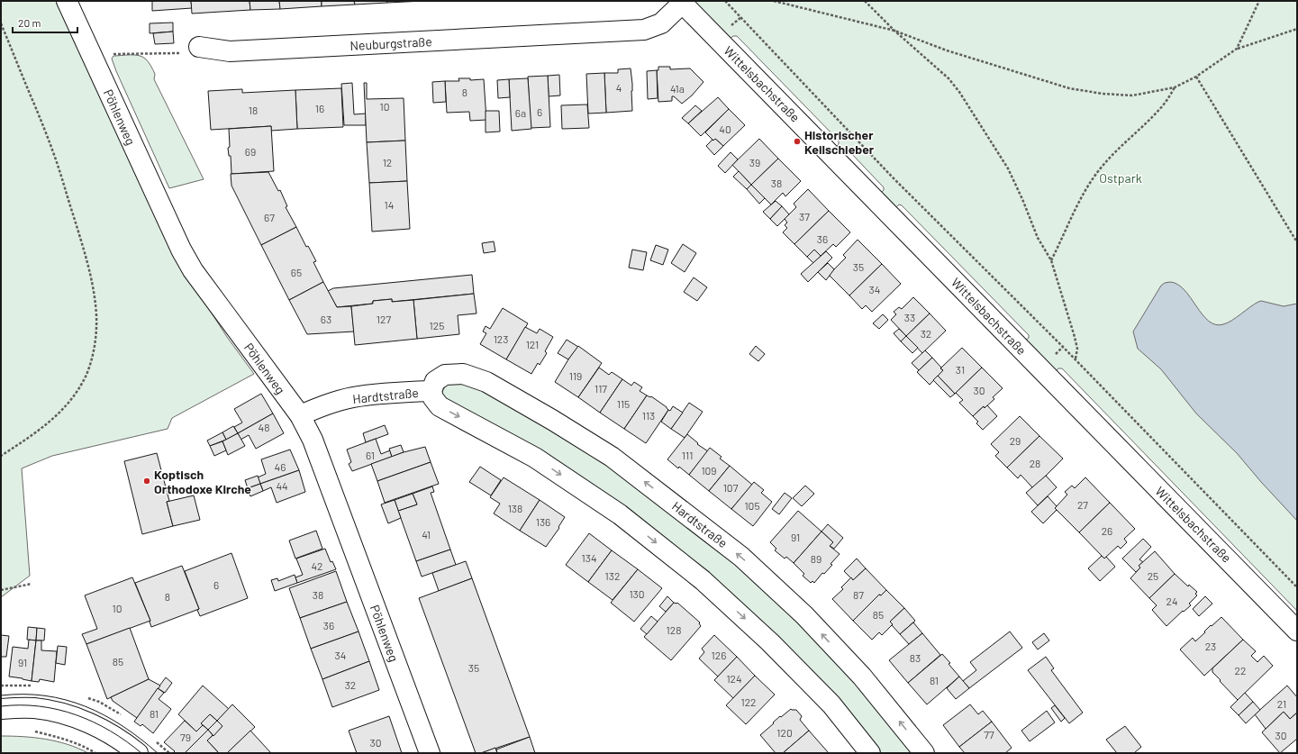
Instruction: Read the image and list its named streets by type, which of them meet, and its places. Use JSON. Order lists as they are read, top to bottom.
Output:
{
  "streets": {
    "street": [
      "Neuburgstraße",
      "Wittelsbachstraße",
      "Pöhlenweg",
      "Hardtstraße"
    ]
  },
  "crossings": [
    ["Neuburgstraße", "Wittelsbachstraße"],
    ["Pöhlenweg", "Hardtstraße"]
  ],
  "parks": ["Ostpark"],
  "places": ["Historischer Keilschieber", "Koptisch Orthodoxe Kirche"],
  "house_numbers": [
    "4",
    "41a",
    "8",
    "10",
    "16",
    "18",
    "6",
    "6a",
    "40",
    "69",
    "12",
    "39",
    "38",
    "14",
    "37",
    "67",
    "36",
    "35",
    "65",
    "34",
    "33",
    "63",
    "127",
    "125",
    "32",
    "123",
    "121",
    "31",
    "119",
    "117",
    "30",
    "115",
    "113",
    "48",
    "29",
    "61",
    "111",
    "28",
    "46",
    "109",
    "44",
    "107",
    "27",
    "105",
    "138",
    "136",
    "26",
    "41",
    "91",
    "134",
    "89",
    "42",
    "132",
    "25",
    "6",
    "130",
    "38",
    "87",
    "8",
    "24",
    "10",
    "85",
    "36",
    "128",
    "23",
    "34",
    "126",
    "83",
    "85",
    "91",
    "35",
    "22",
    "124",
    "81",
    "32",
    "122",
    "21",
    "81",
    "120",
    "77",
    "30",
    "79",
    "30"
  ],
  "scale_bar": "20 m"
}
